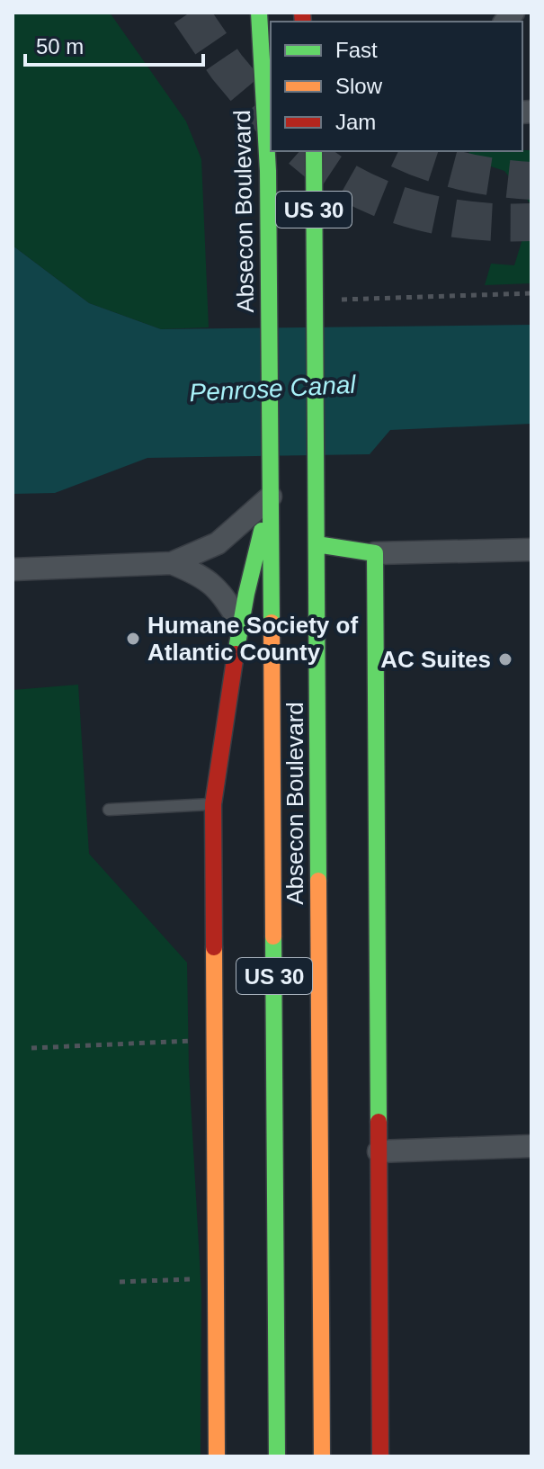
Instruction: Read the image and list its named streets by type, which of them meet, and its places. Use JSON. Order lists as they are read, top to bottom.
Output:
{
  "streets": {
    "main road": ["US 30", "Absecon Boulevard"]
  },
  "water": ["Penrose Canal"],
  "places": ["Humane Society of Atlantic County", "AC Suites"],
  "legend": ["Fast", "Slow", "Jam"],
  "scale_bar": "50 m"
}
